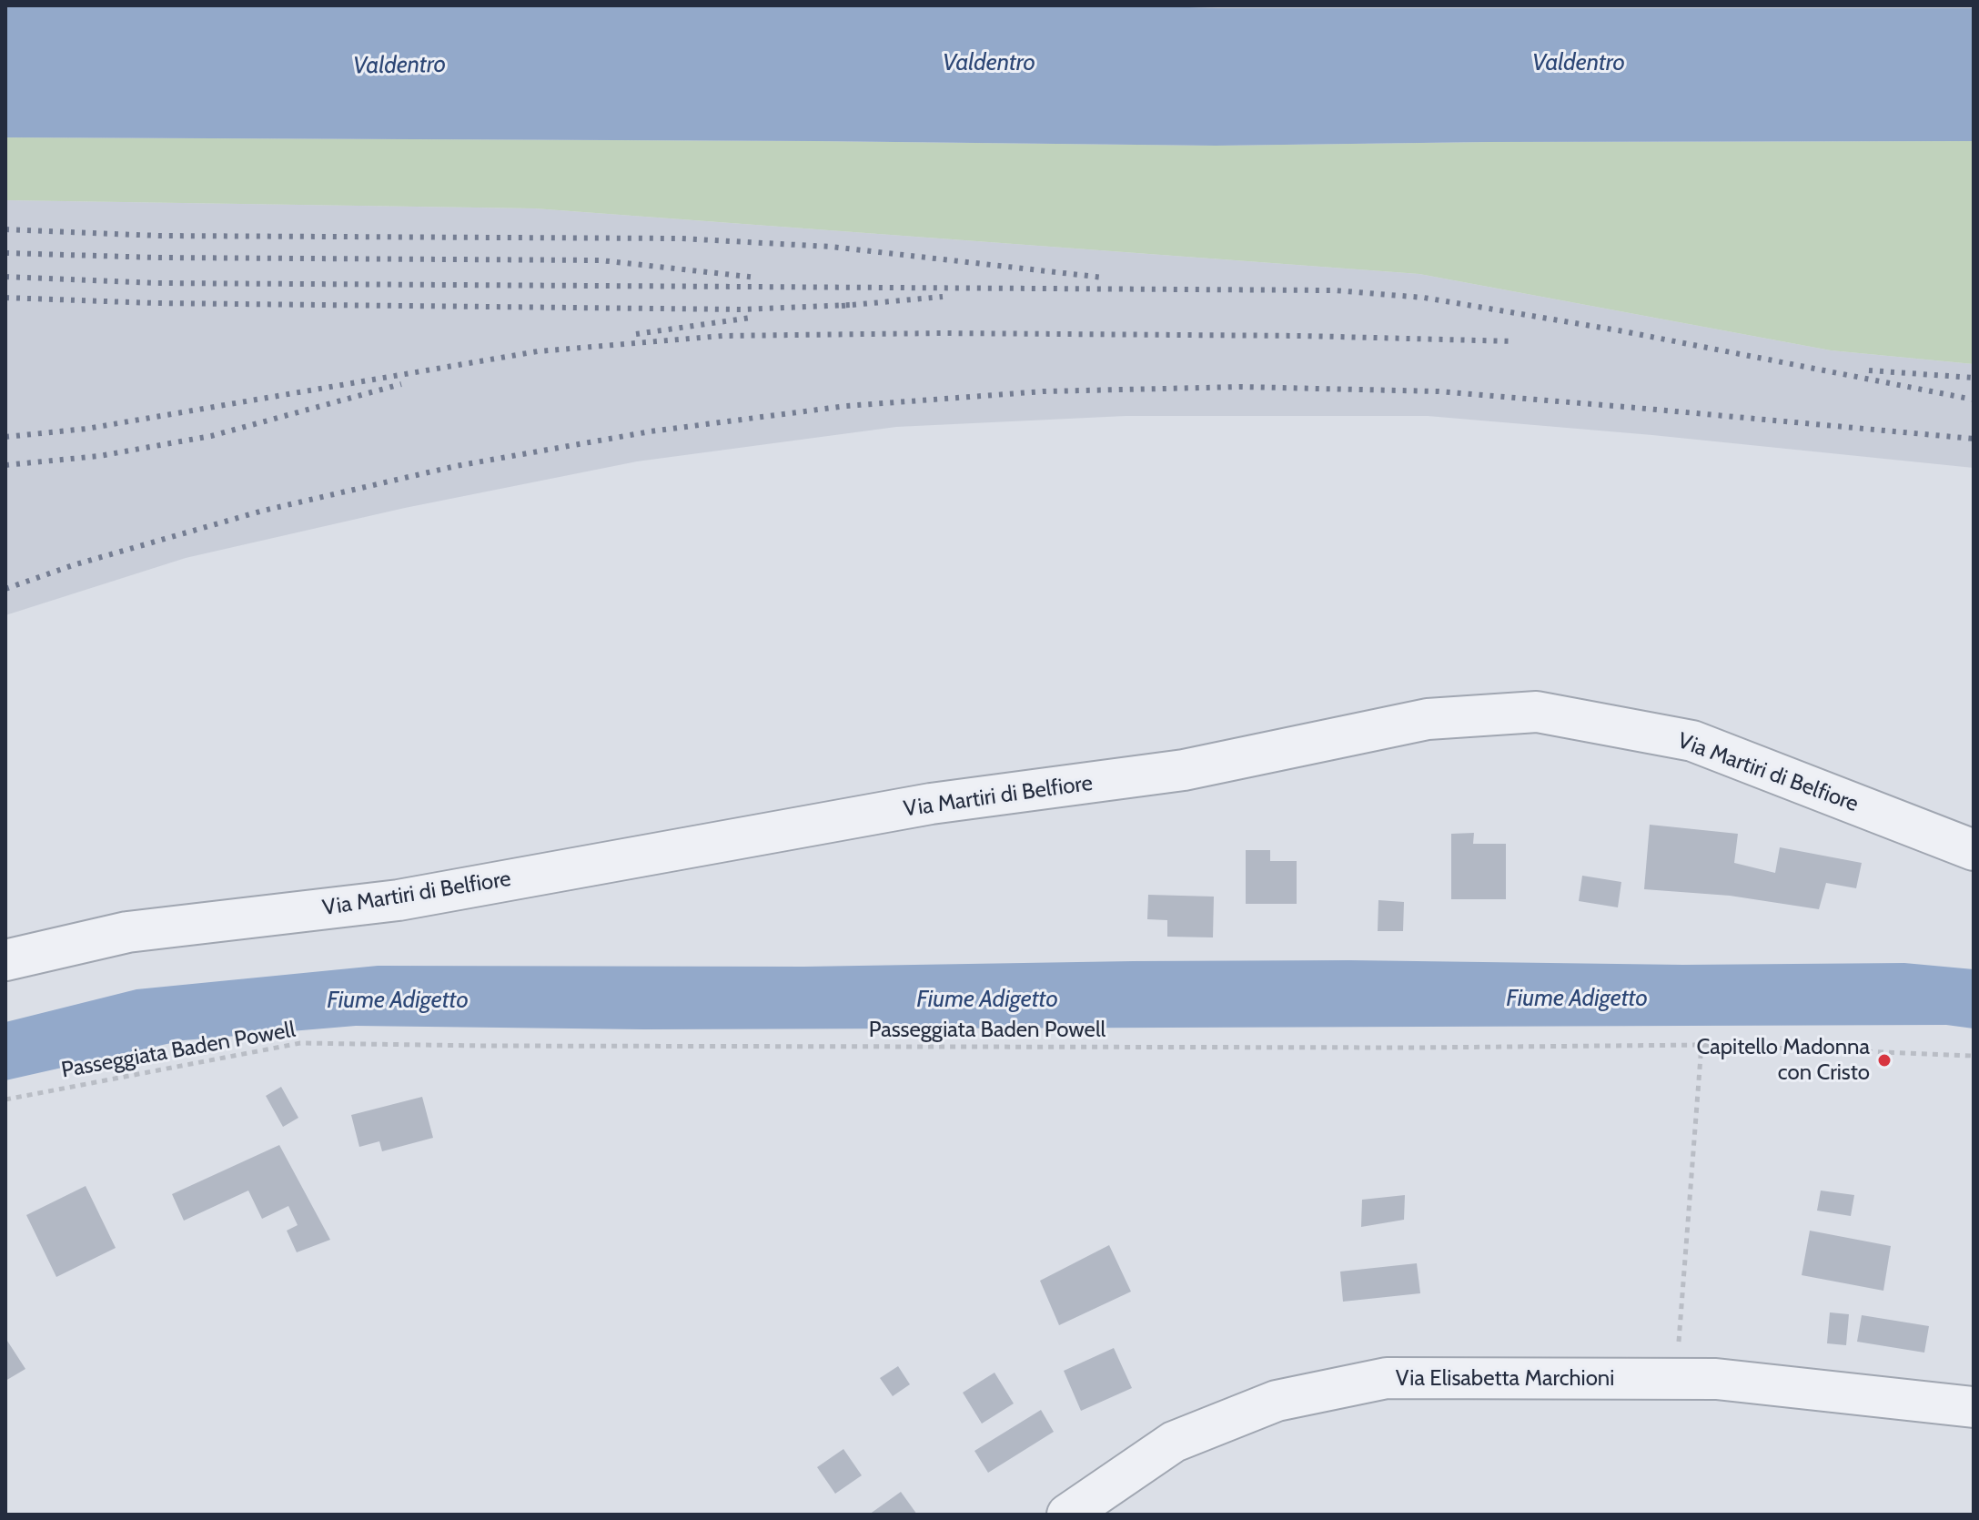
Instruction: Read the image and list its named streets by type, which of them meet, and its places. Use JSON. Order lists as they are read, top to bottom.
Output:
{
  "streets": {
    "street": ["Via Martiri di Belfiore", "Via Elisabetta Marchioni"],
    "path": ["Passeggiata Baden Powell"]
  },
  "water": ["Valdentro", "Fiume Adigetto"],
  "places": ["Capitello Madonna con Cristo"]
}
